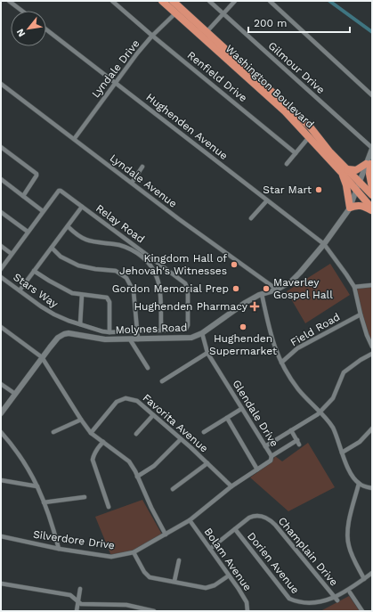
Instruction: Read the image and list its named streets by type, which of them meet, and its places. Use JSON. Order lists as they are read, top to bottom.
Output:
{
  "streets": {
    "highway": ["Washington Boulevard"],
    "main road": ["Molynes Road"],
    "street": [
      "Gilmour Drive",
      "Lyndale Drive",
      "Renfield Drive",
      "Hughenden Avenue",
      "Lyndale Avenue",
      "Relay Road",
      "Stars Way",
      "Field Road",
      "Glendale Drive",
      "Favorita Avenue",
      "Silverdore Drive",
      "Champlain Drive",
      "Bolam Avenue",
      "Dorien Avenue"
    ]
  },
  "crossings": [
    ["Gilmour Drive", "Molynes Road"],
    ["Lyndale Drive", "Renfield Drive"],
    ["Lyndale Drive", "Washington Boulevard"],
    ["Lyndale Drive", "Hughenden Avenue"],
    ["Lyndale Drive", "Lyndale Avenue"],
    ["Washington Boulevard", "Molynes Road"],
    ["Hughenden Avenue", "Molynes Road"],
    ["Lyndale Avenue", "Molynes Road"],
    ["Relay Road", "Stars Way"],
    ["Molynes Road", "Glendale Drive"],
    ["Glendale Drive", "Favorita Avenue"],
    ["Glendale Drive", "Silverdore Drive"],
    ["Favorita Avenue", "Silverdore Drive"],
    ["Silverdore Drive", "Bolam Avenue"],
    ["Champlain Drive", "Bolam Avenue"],
    ["Champlain Drive", "Dorien Avenue"]
  ],
  "places": {
    "other": [
      "Star Mart",
      "Kingdom Hall of Jehovah's Witnesses",
      "Gordon Memorial Prep",
      "Maverley Gospel Hall",
      "Hughenden Supermarket"
    ],
    "health": ["Hughenden Pharmacy"]
  },
  "scale_bar": "200 m",
  "north": "bottom left"
}
